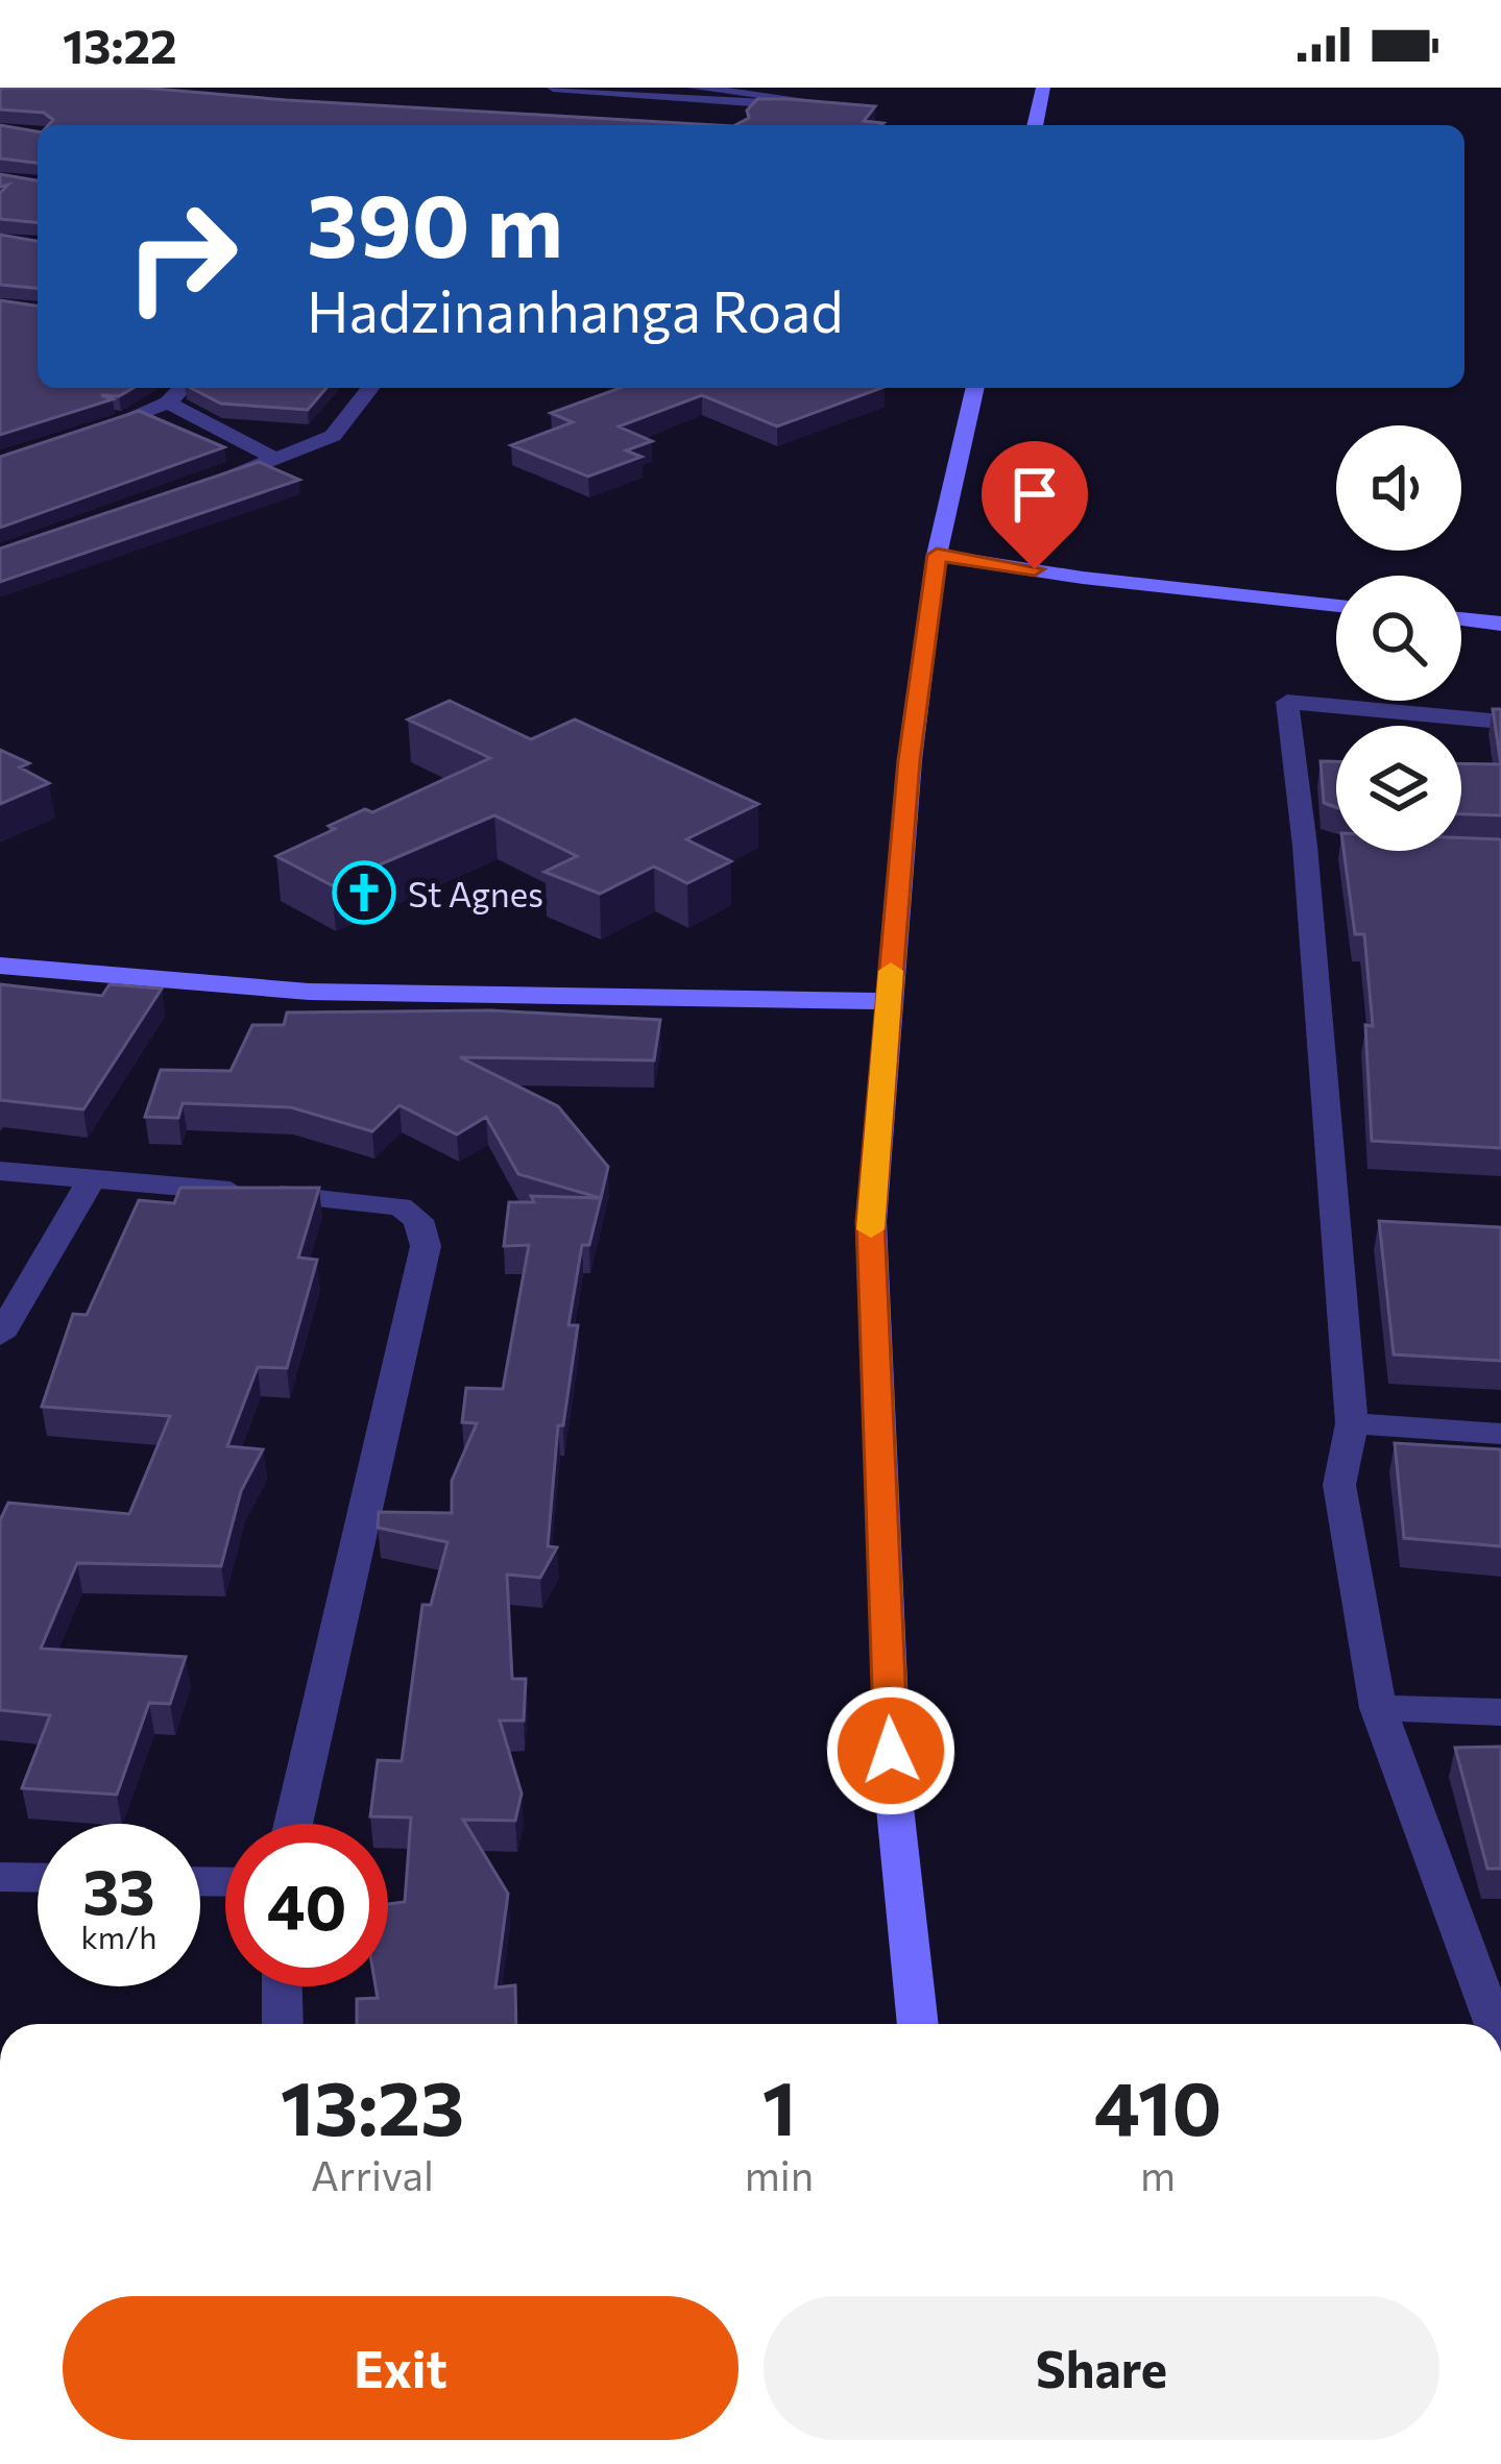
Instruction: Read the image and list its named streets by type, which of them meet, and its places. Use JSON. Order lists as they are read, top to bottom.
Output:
{
  "places": {
    "church": ["St Agnes"]
  },
  "page": {
    "status": "13:22",
    "turn": ["390 m", "Hadzinanhanga Road"],
    "speed": "33 km/h",
    "limit": "40",
    "eta": [
      "13:23",
      "Arrival",
      "1",
      "min",
      "410",
      "m"
    ],
    "buttons": ["Exit", "Share"]
  }
}
